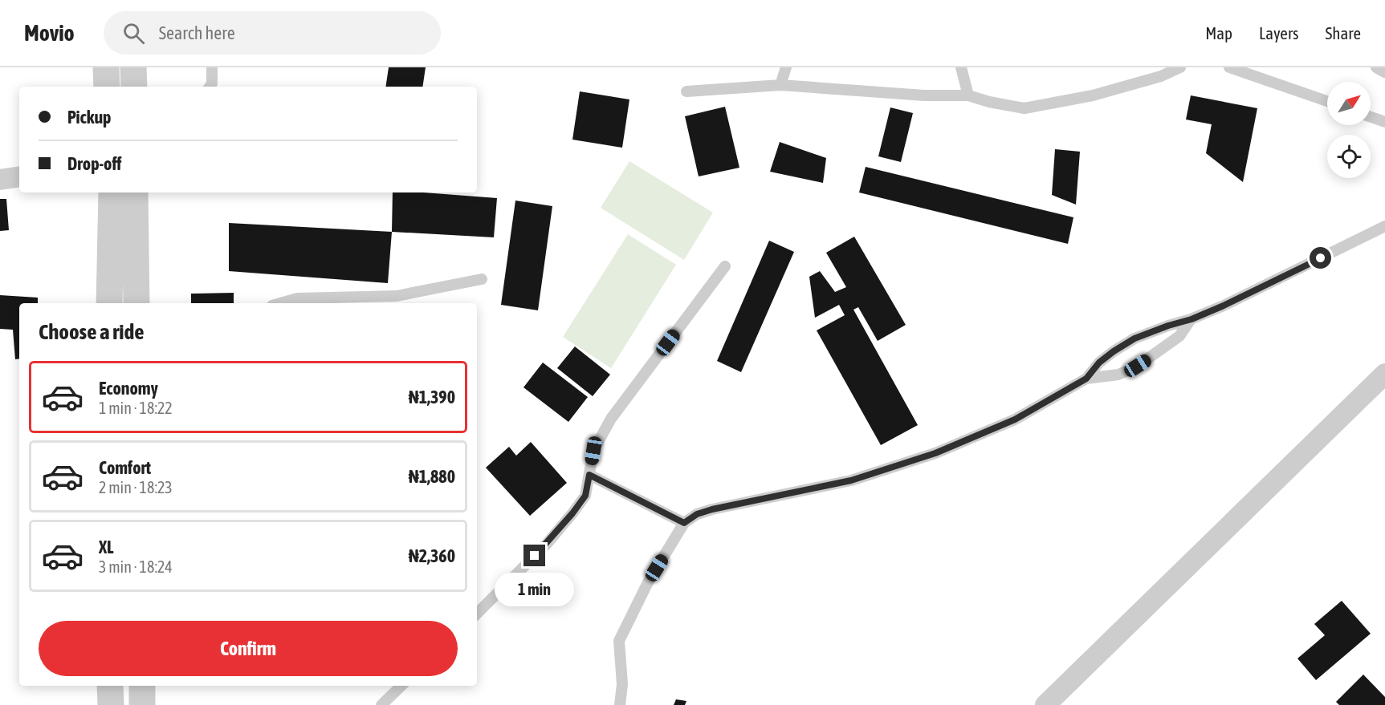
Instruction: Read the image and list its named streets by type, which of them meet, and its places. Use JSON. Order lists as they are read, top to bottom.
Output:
{
  "north": "top right",
  "page": {
    "header": "Movio",
    "search": "Search here",
    "nav": ["Map", "Layers", "Share"],
    "banner": ["Pickup", "Drop-off"],
    "heading": "Choose a ride",
    "list": [
      {
        "name": "Economy",
        "note": "1 min · 18:22",
        "value": "₦1,390"
      },
      {
        "name": "Comfort",
        "note": "2 min · 18:23",
        "value": "₦1,880"
      },
      {
        "name": "XL",
        "note": "3 min · 18:24",
        "value": "₦2,360"
      }
    ],
    "bubble": "1 min",
    "buttons": "Confirm"
  }
}
